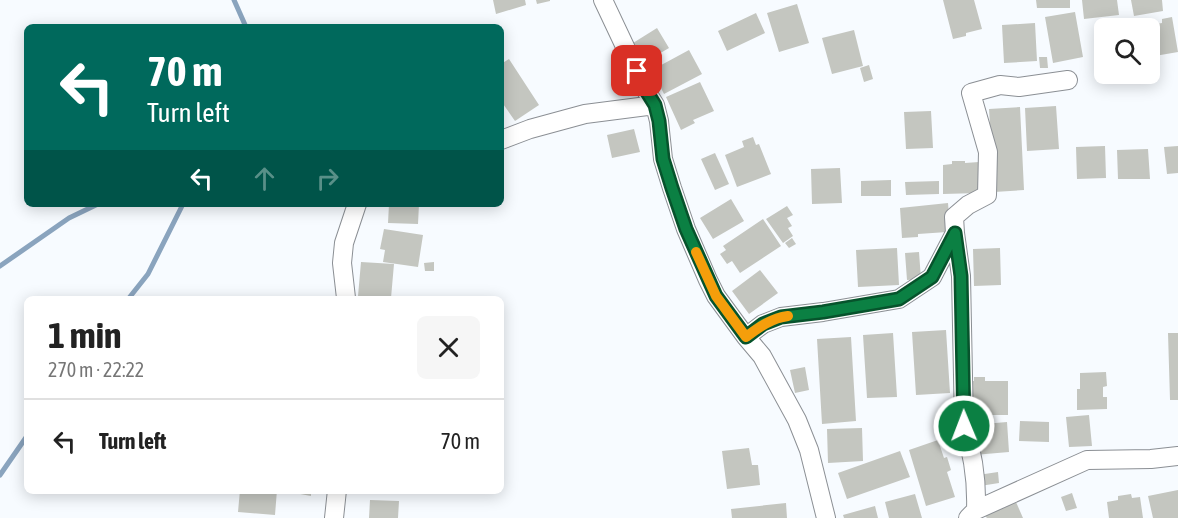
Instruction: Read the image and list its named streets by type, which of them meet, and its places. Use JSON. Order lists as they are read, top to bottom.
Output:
{
  "page": {
    "turn": ["70 m", "Turn left"],
    "heading": ["1 min", "270 m · 22:22"],
    "list": [
      {
        "name": "Turn left",
        "value": "70 m"
      }
    ]
  }
}
